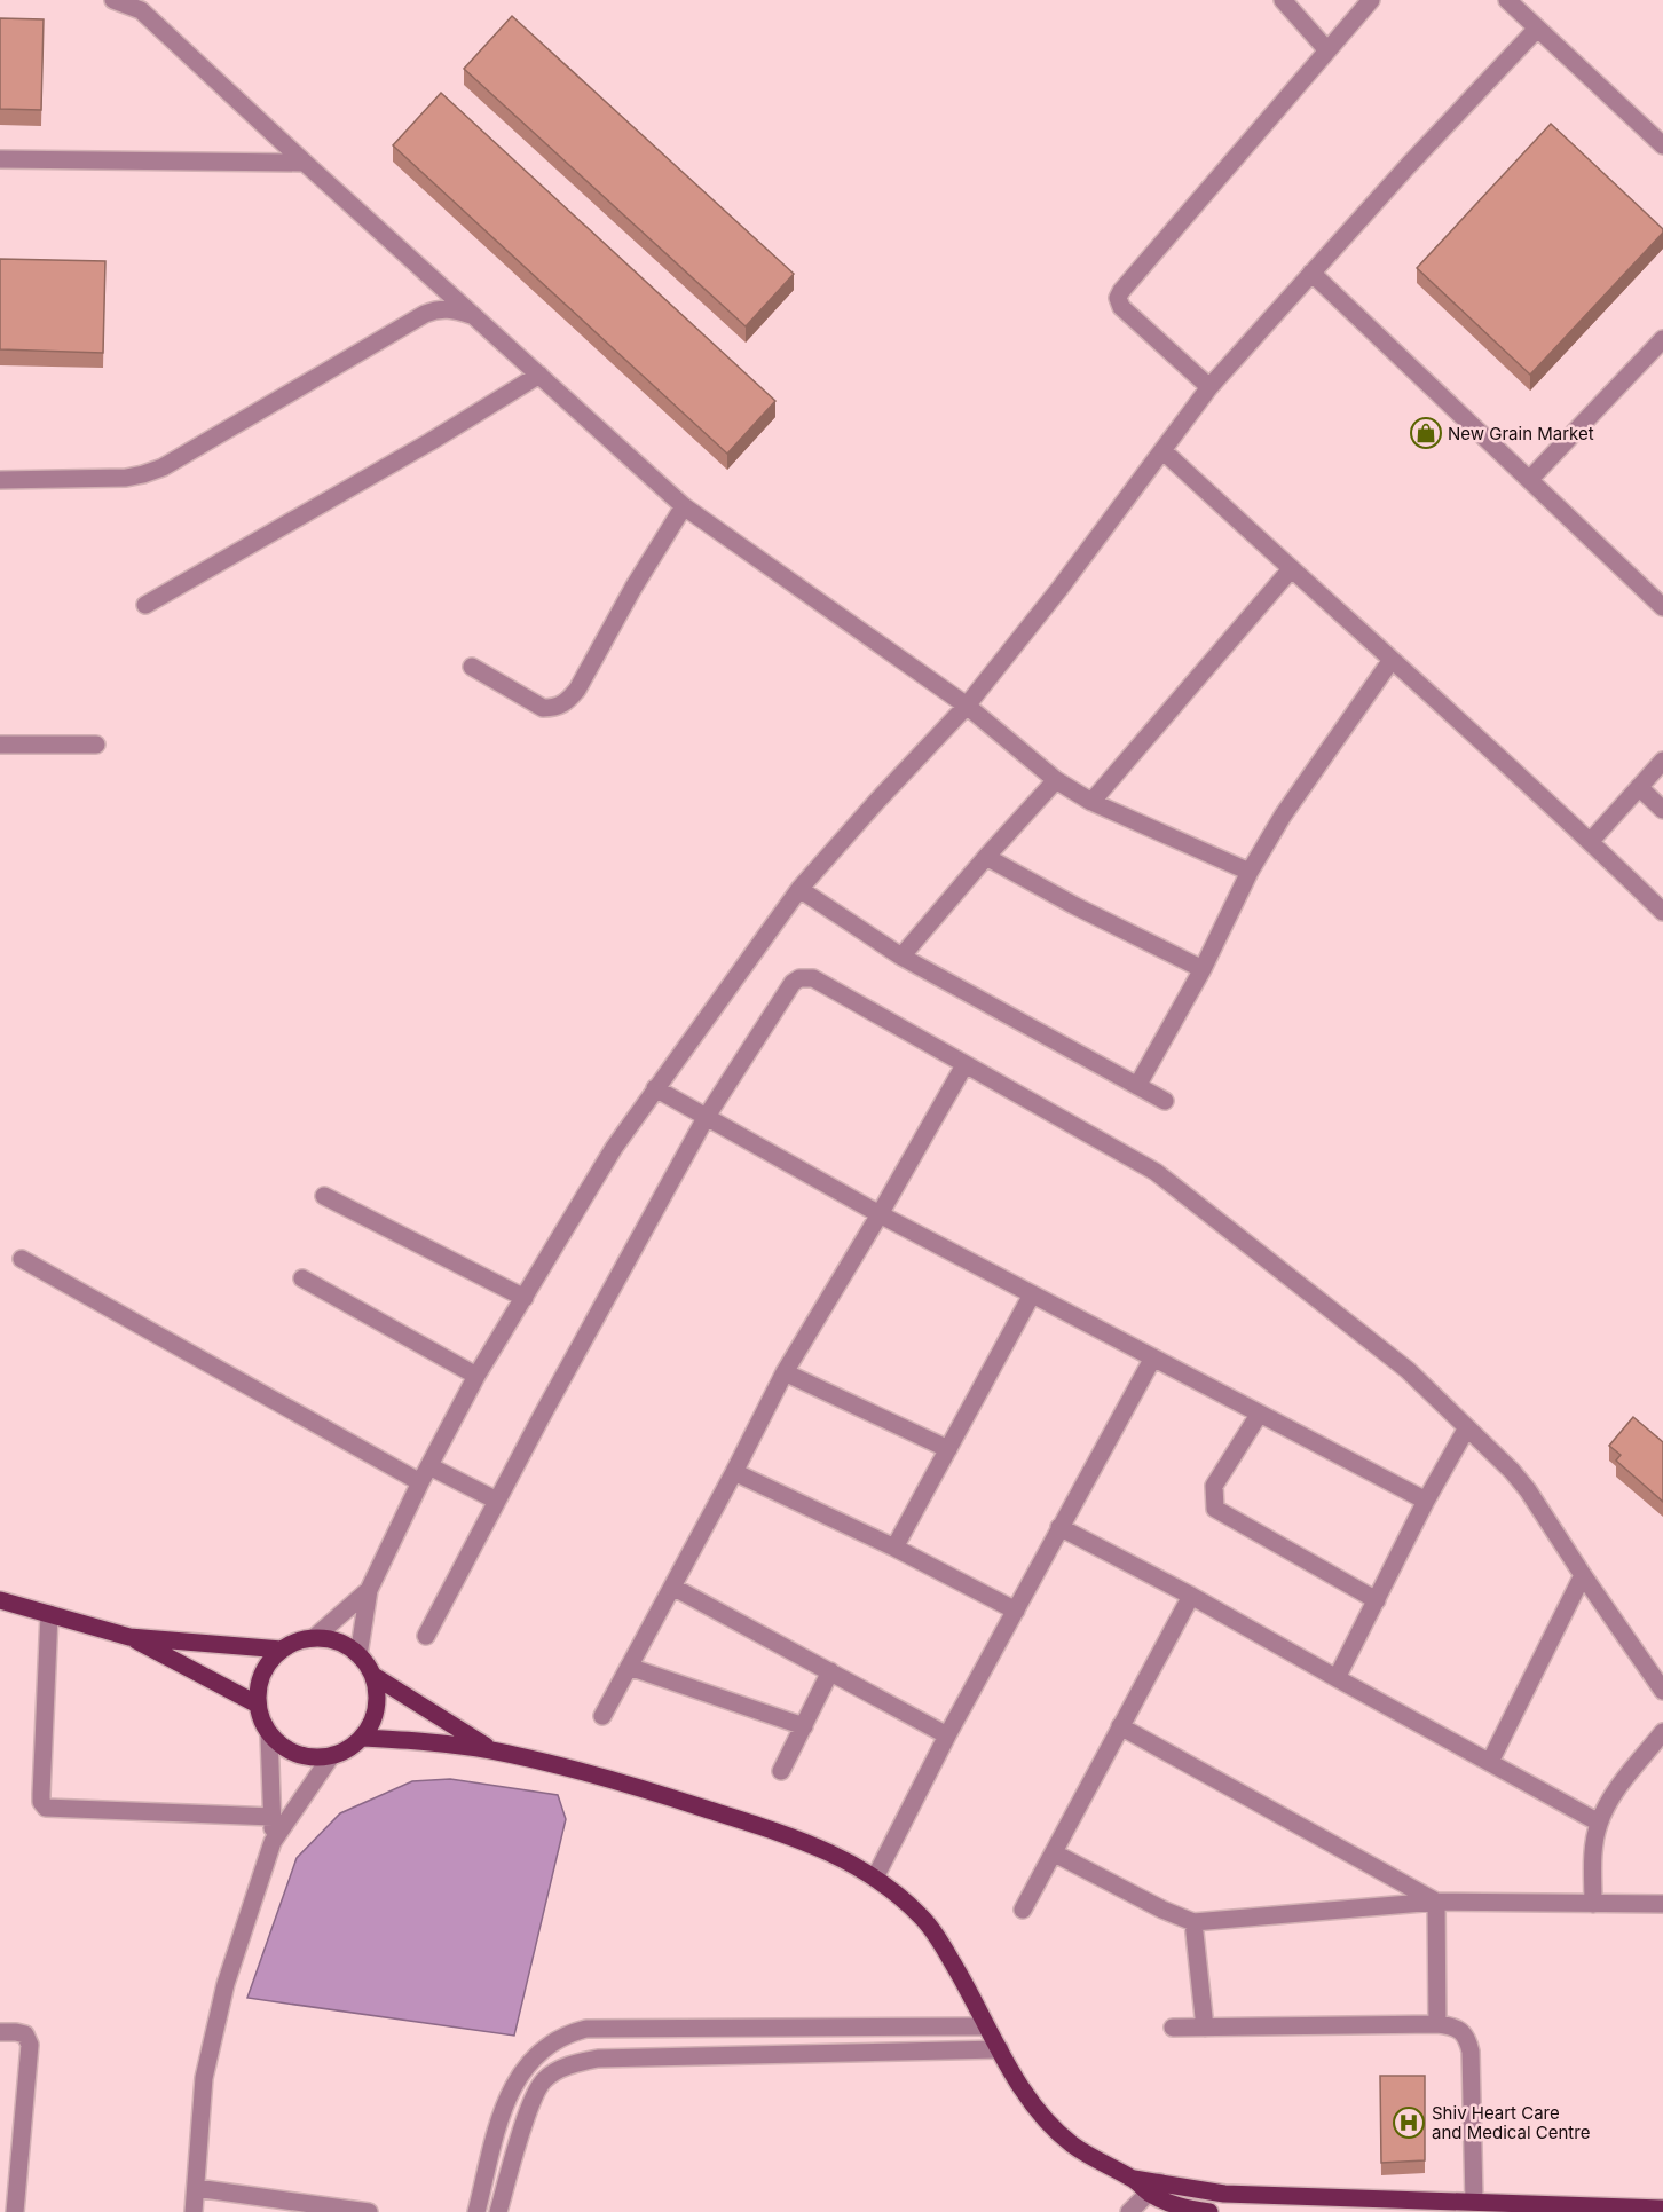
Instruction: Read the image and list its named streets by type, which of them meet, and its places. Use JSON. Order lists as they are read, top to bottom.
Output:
{
  "places": {
    "shop": ["New Grain Market"],
    "hospital": ["Shiv Heart Care and Medical Centre"]
  }
}
